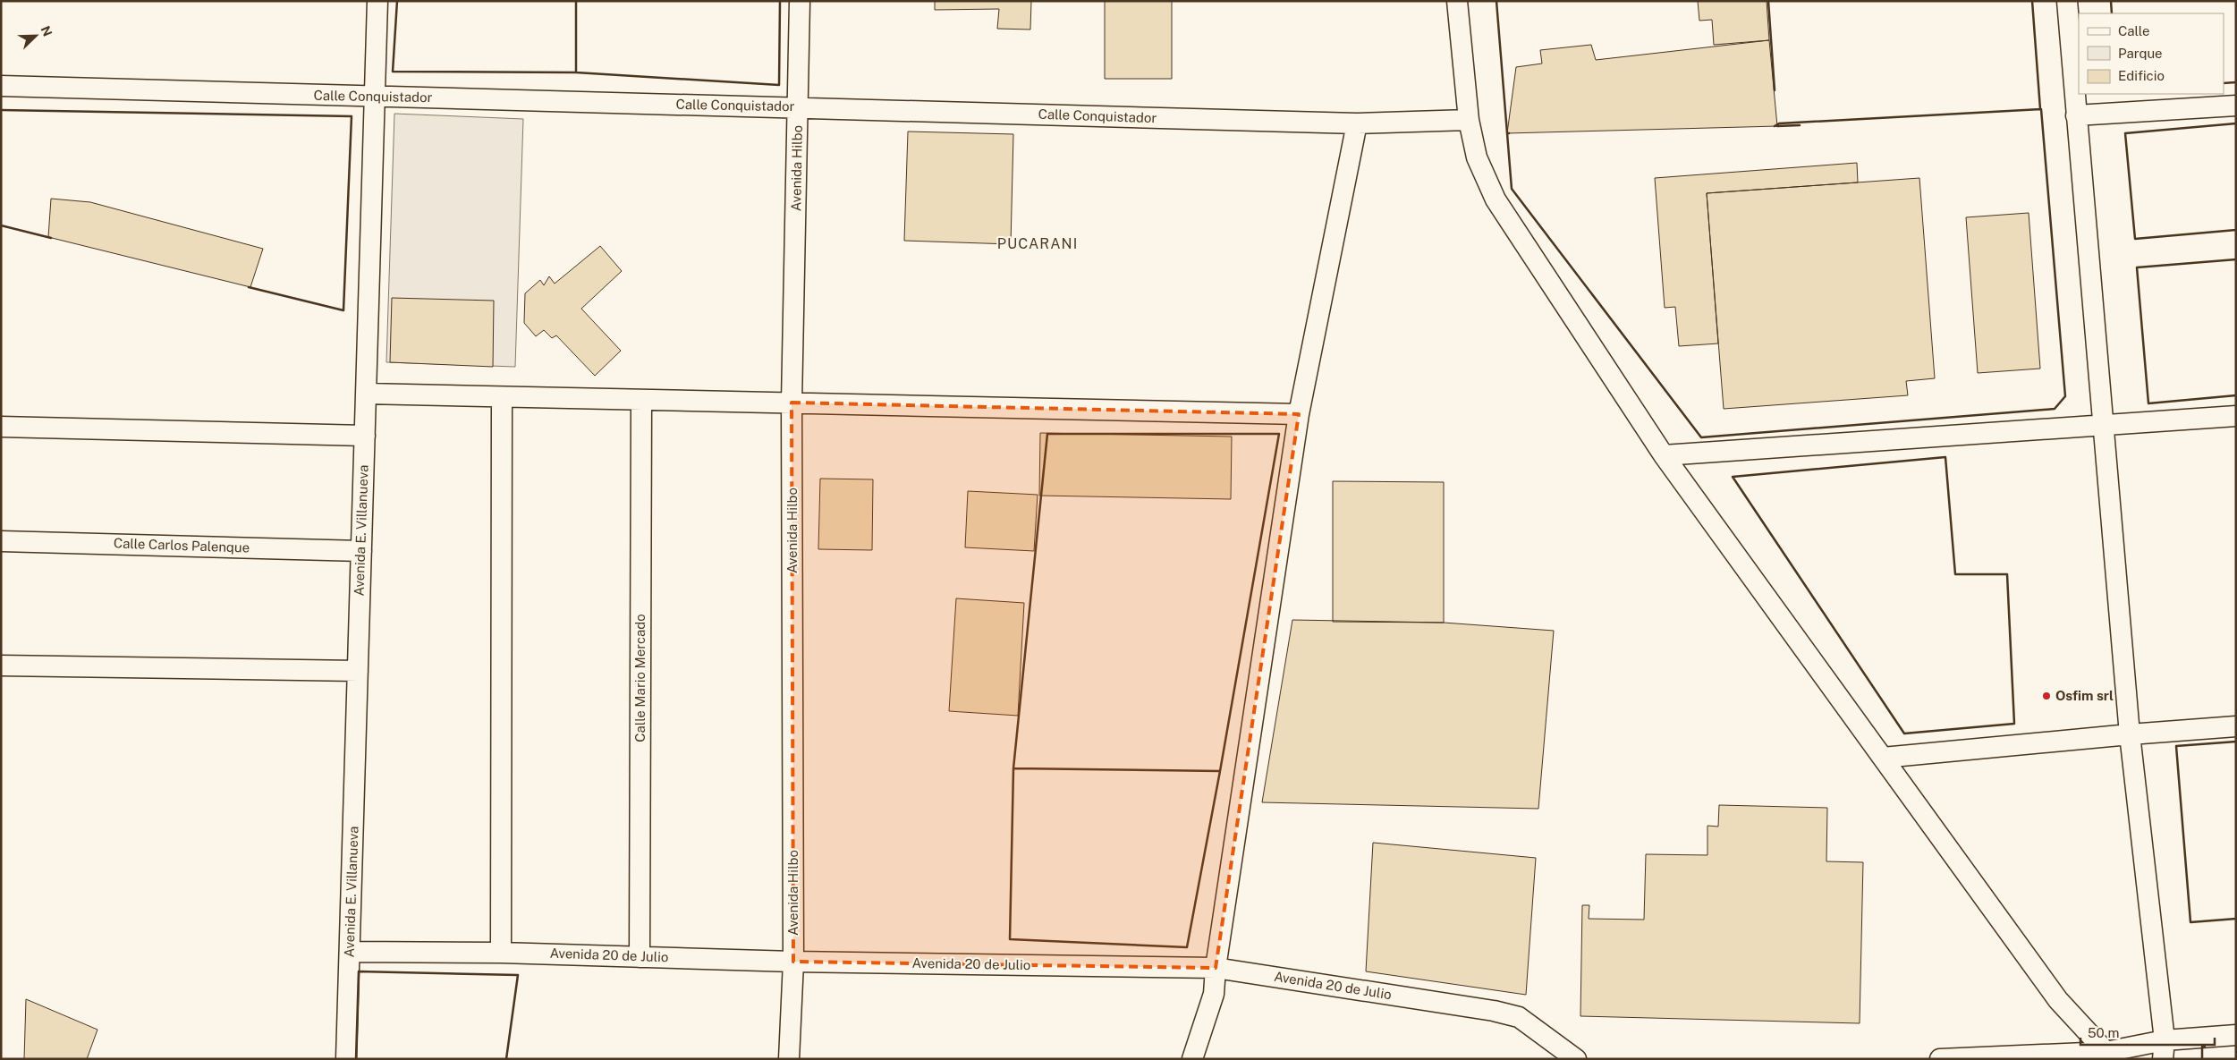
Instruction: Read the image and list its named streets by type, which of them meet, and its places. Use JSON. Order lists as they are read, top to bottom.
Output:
{
  "streets": {
    "street": [
      "Calle Conquistador",
      "Avenida Hilbo",
      "Avenida E. Villanueva",
      "Calle Carlos Palenque",
      "Calle Mario Mercado",
      "Avenida 20 de Julio"
    ]
  },
  "crossings": [
    ["Calle Conquistador", "Avenida Hilbo"],
    ["Calle Conquistador", "Avenida E. Villanueva"],
    ["Avenida Hilbo", "Avenida 20 de Julio"],
    ["Avenida E. Villanueva", "Calle Carlos Palenque"],
    ["Avenida E. Villanueva", "Avenida 20 de Julio"],
    ["Calle Mario Mercado", "Avenida 20 de Julio"]
  ],
  "districts": ["PUCARANI"],
  "places": ["Osfim srl"],
  "legend": ["Calle", "Parque", "Edificio"],
  "scale_bar": "50 m",
  "north": "top right"
}
